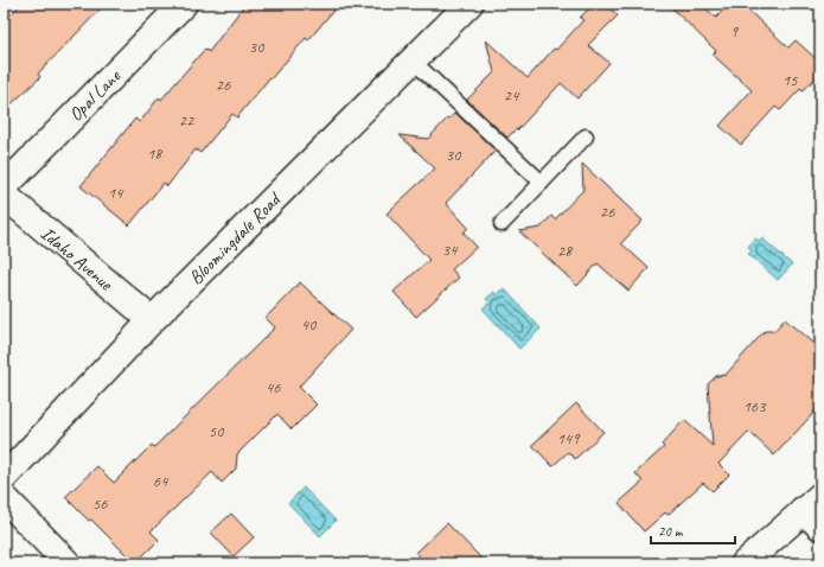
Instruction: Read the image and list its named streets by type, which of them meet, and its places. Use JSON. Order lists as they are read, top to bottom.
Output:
{
  "streets": {
    "street": ["Opal Lane", "Bloomingdale Road", "Idaho Avenue"]
  },
  "crossings": [
    ["Bloomingdale Road", "Idaho Avenue"]
  ],
  "house_numbers": [
    "9",
    "30",
    "15",
    "26",
    "24",
    "22",
    "18",
    "30",
    "14",
    "26",
    "34",
    "28",
    "40",
    "46",
    "163",
    "50",
    "149",
    "64",
    "56"
  ],
  "scale_bar": "20 m"
}
